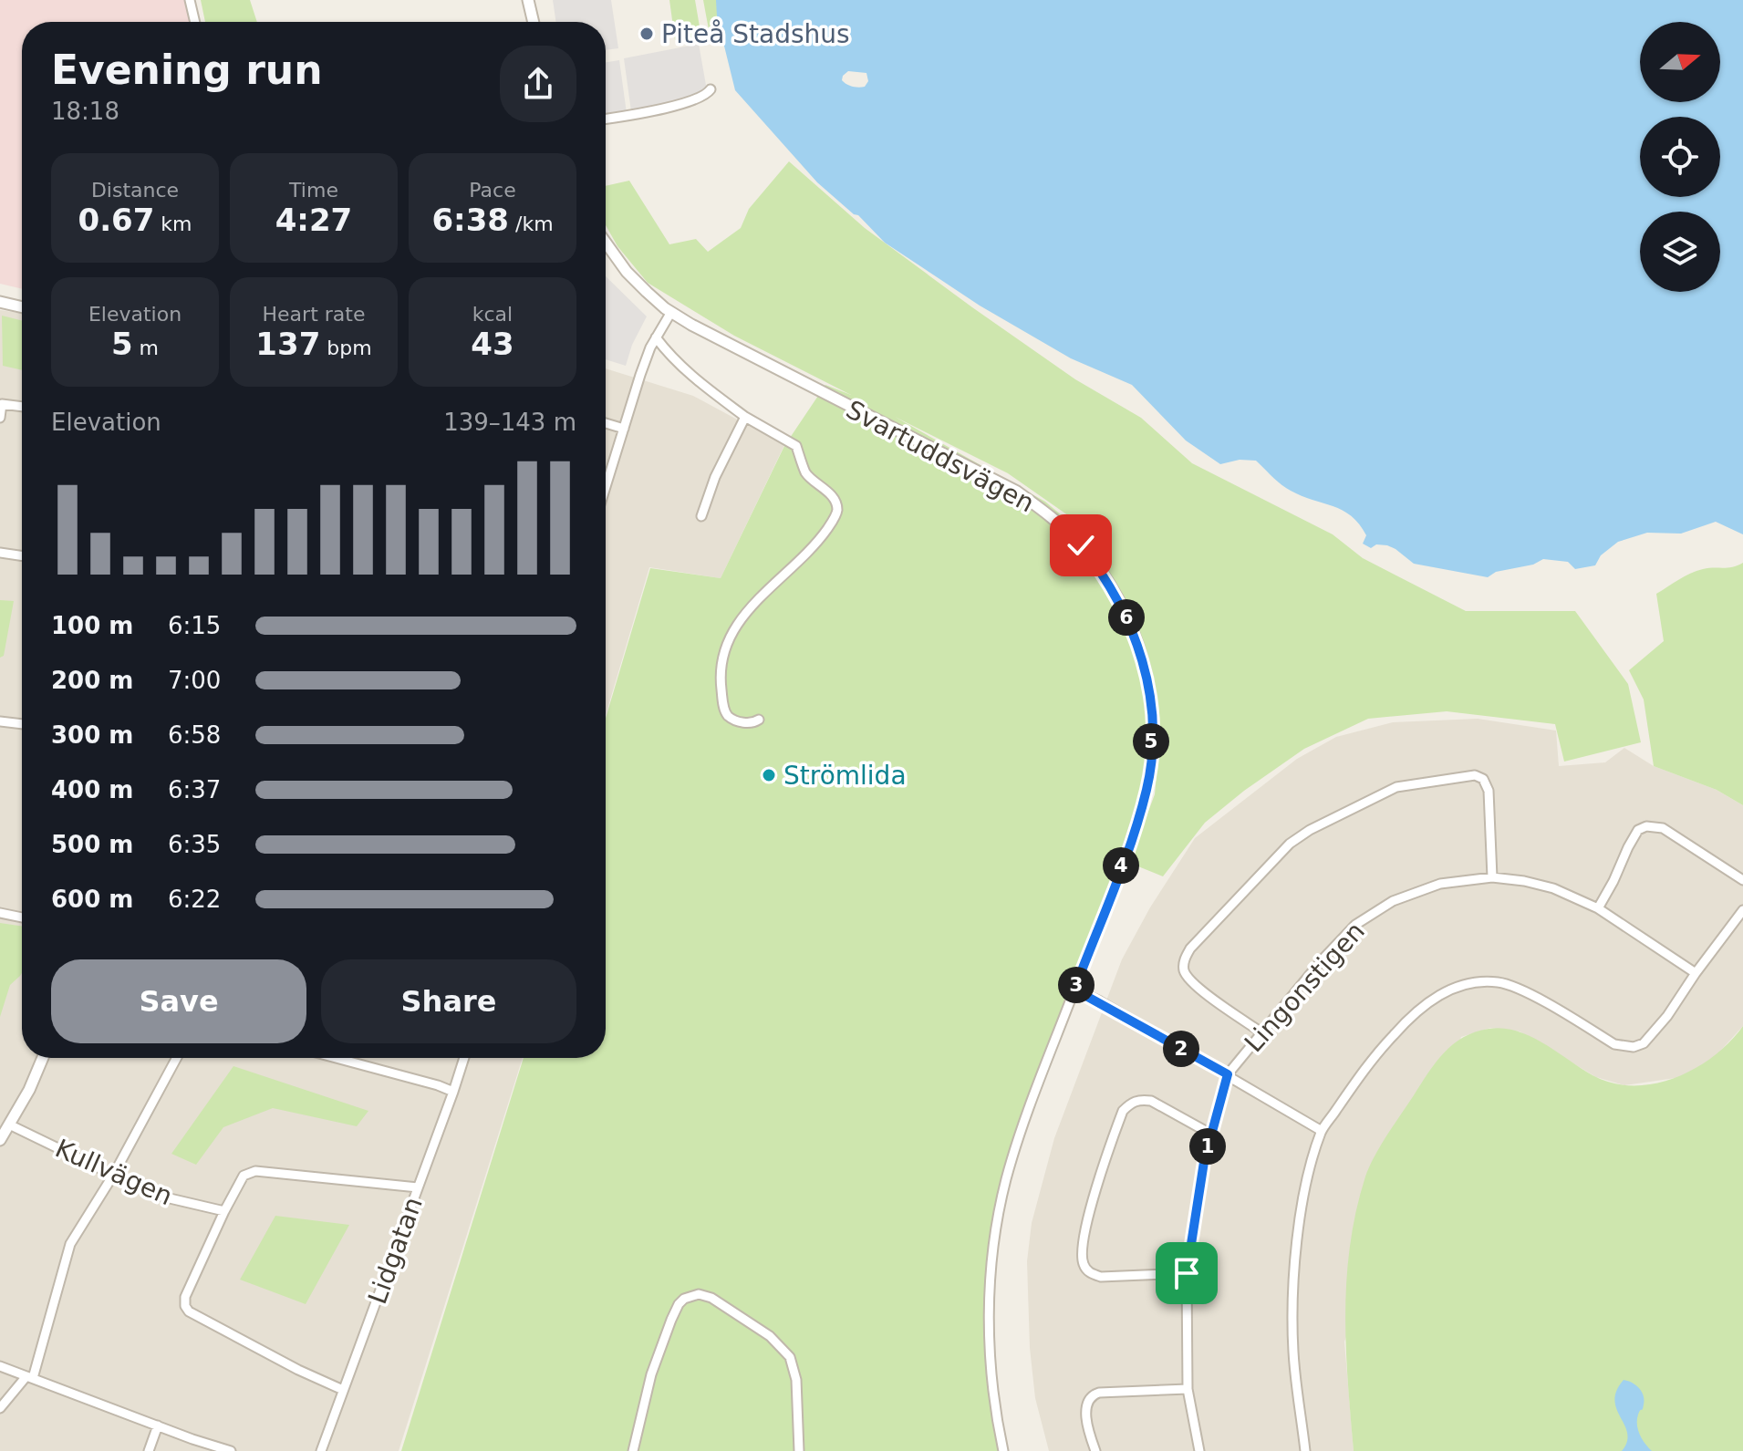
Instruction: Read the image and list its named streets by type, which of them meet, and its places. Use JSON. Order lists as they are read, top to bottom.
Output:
{
  "streets": {
    "street": [
      "Svartuddsvägen",
      "Lingonstigen",
      "Kullvägen",
      "Lidgatan"
    ]
  },
  "places": ["Piteå Stadshus", "Strömlida"],
  "north": "right",
  "page": {
    "heading": ["Evening run", "18:18"],
    "stats": [
      ["Distance", "0.67 km"],
      ["Time", "4:27"],
      ["Pace", "6:38 /km"],
      ["Elevation", "5 m"],
      ["Heart rate", "137 bpm"],
      ["kcal", "43"]
    ],
    "chart": ["Elevation", "139–143 m"],
    "list": [
      {
        "name": "100 m",
        "note": "6:15"
      },
      {
        "name": "200 m",
        "note": "7:00"
      },
      {
        "name": "300 m",
        "note": "6:58"
      },
      {
        "name": "400 m",
        "note": "6:37"
      },
      {
        "name": "500 m",
        "note": "6:35"
      },
      {
        "name": "600 m",
        "note": "6:22"
      }
    ],
    "pins": [
      "6",
      "5",
      "4",
      "3",
      "2",
      "1"
    ],
    "buttons": ["Save", "Share"]
  }
}
